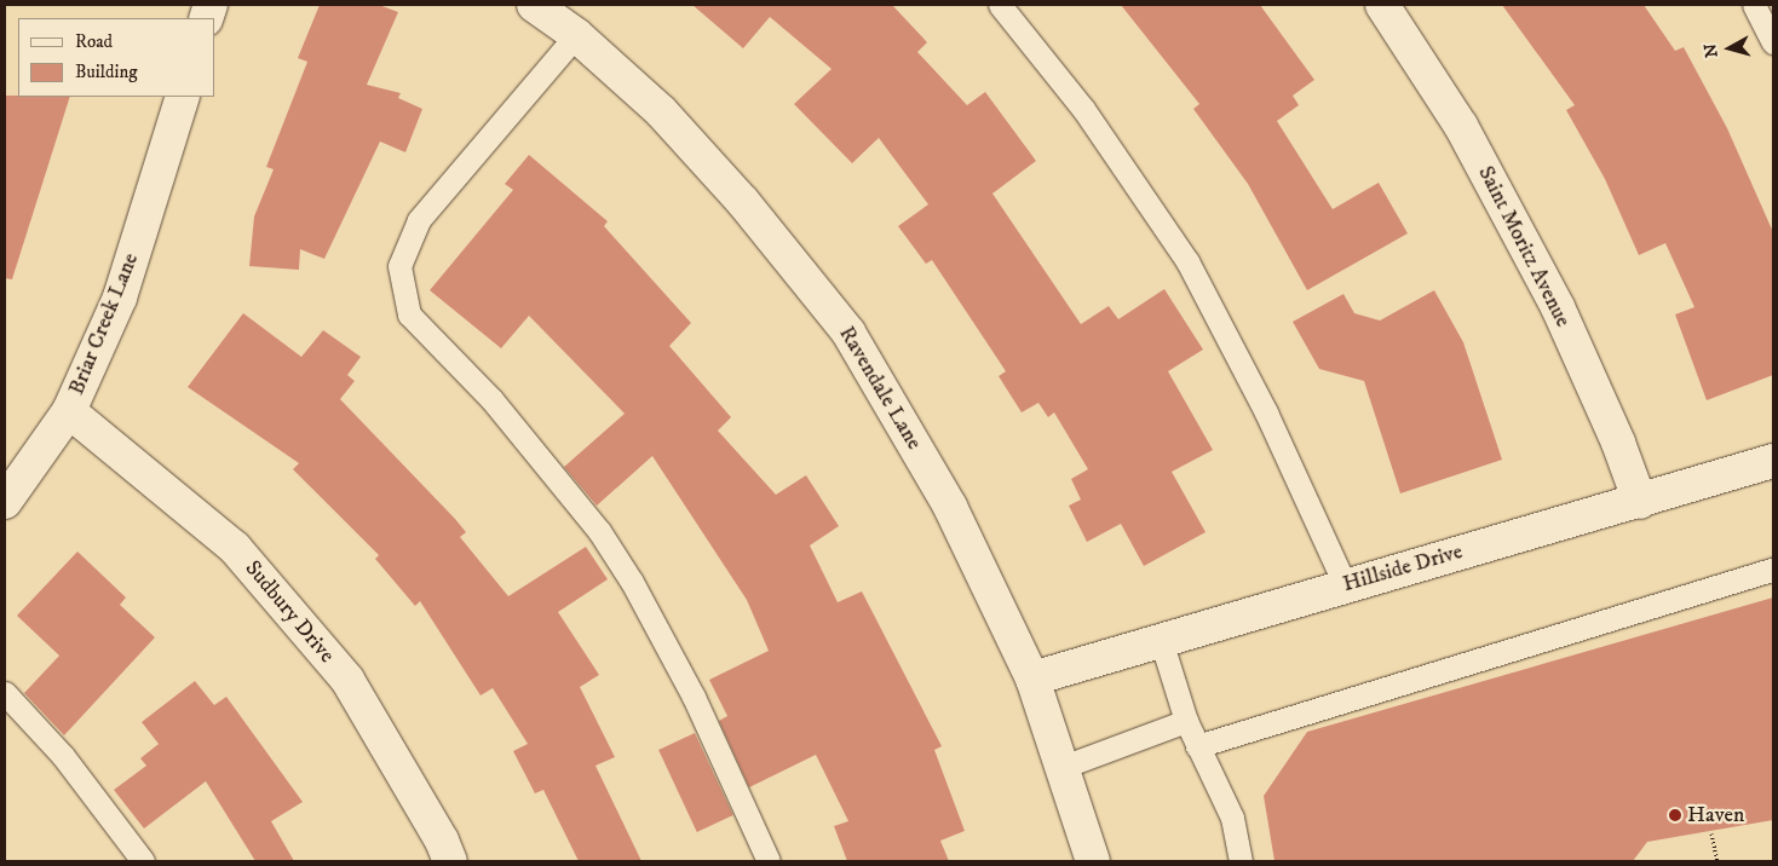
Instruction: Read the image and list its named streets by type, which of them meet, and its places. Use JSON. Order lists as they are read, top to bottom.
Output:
{
  "streets": {
    "street": [
      "Saint Moritz Avenue",
      "Briar Creek Lane",
      "Ravendale Lane",
      "Hillside Drive",
      "Sudbury Drive"
    ]
  },
  "crossings": [
    ["Saint Moritz Avenue", "Hillside Drive"],
    ["Briar Creek Lane", "Sudbury Drive"],
    ["Ravendale Lane", "Hillside Drive"]
  ],
  "places": ["Haven"],
  "legend": ["Road", "Building"],
  "north": "left"
}
